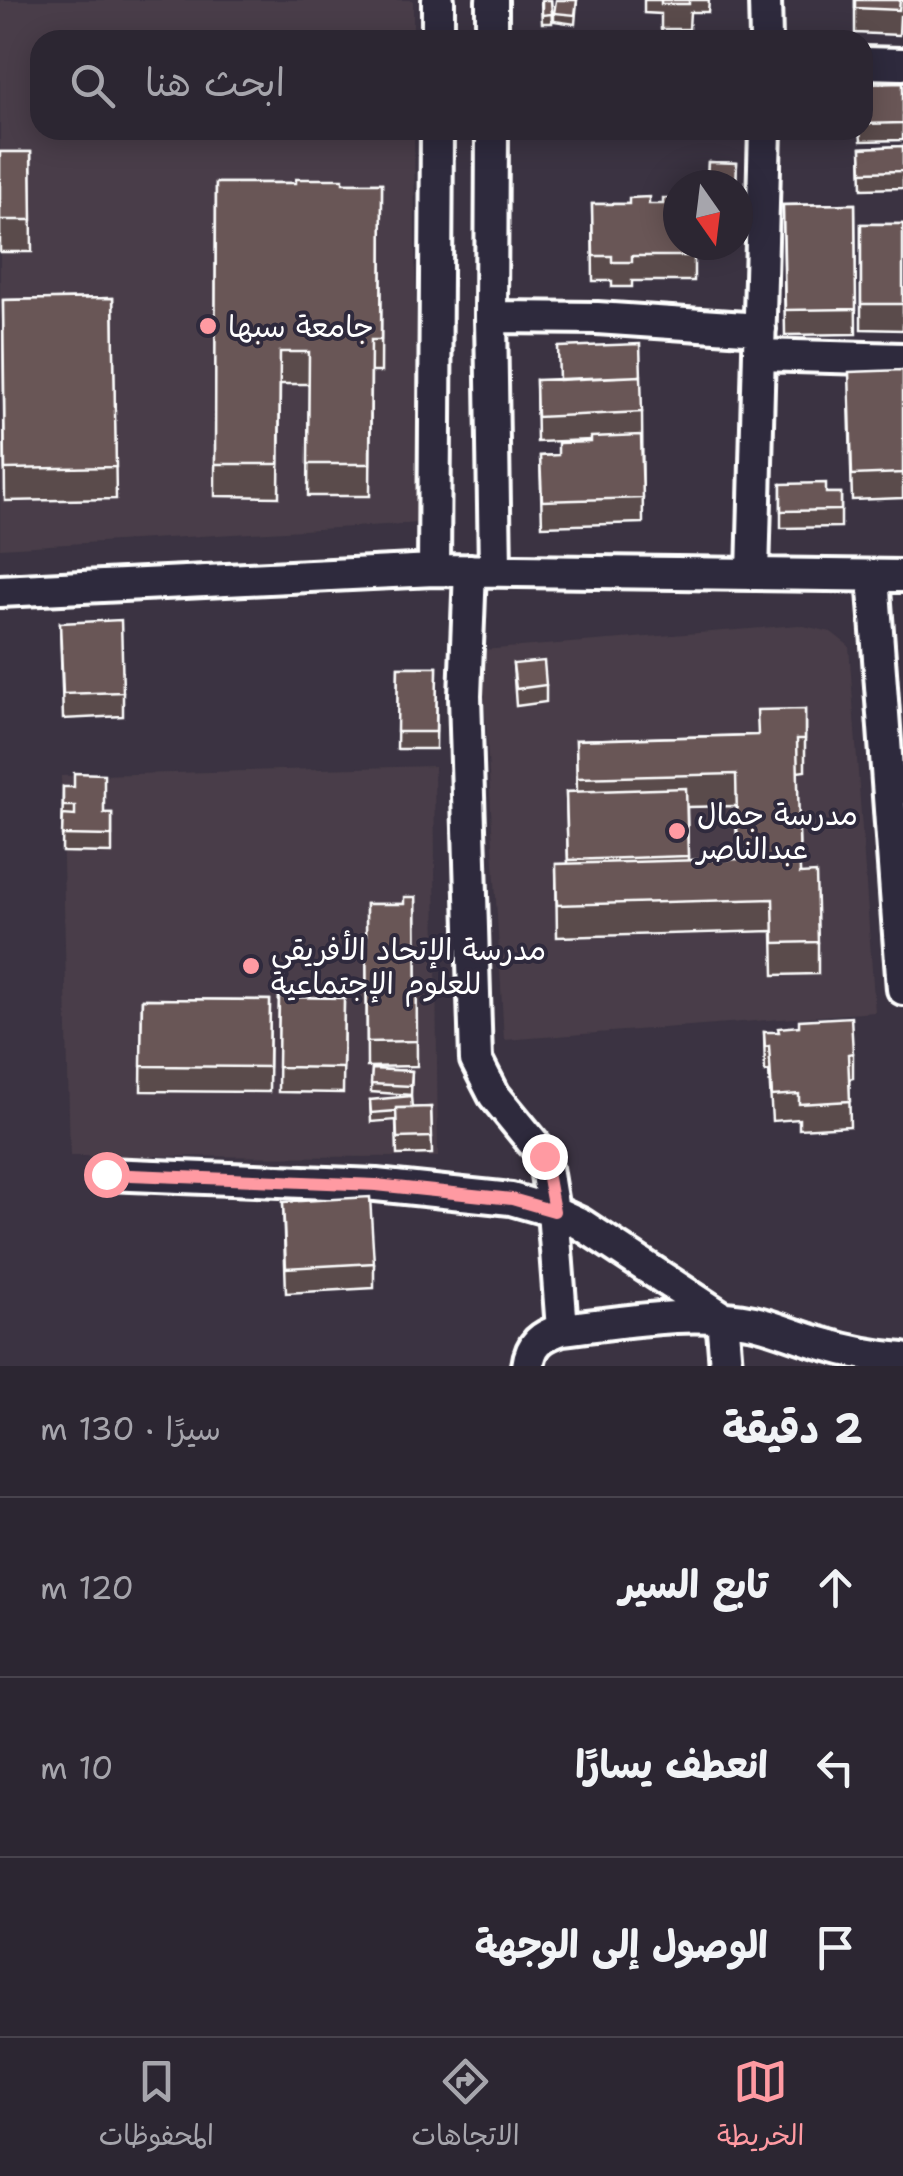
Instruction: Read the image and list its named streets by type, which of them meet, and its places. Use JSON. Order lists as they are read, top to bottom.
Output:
{
  "places": ["جامعة سبها", "مدرسة جمال عبدالناصر", "مدرسة الإتحاد الأفريقي للعلوم الإجتماعية"],
  "north": "bottom",
  "page": {
    "search": "ابحث هنا",
    "heading": ["2 دقيقة", "سيرًا · 130 m"],
    "list": [
      ["تابع السير", "120 m"],
      ["انعطف يسارًا", "10 m"],
      "الوصول إلى الوجهة"
    ],
    "nav": ["الخريطة", "الاتجاهات", "المحفوظات"]
  }
}
